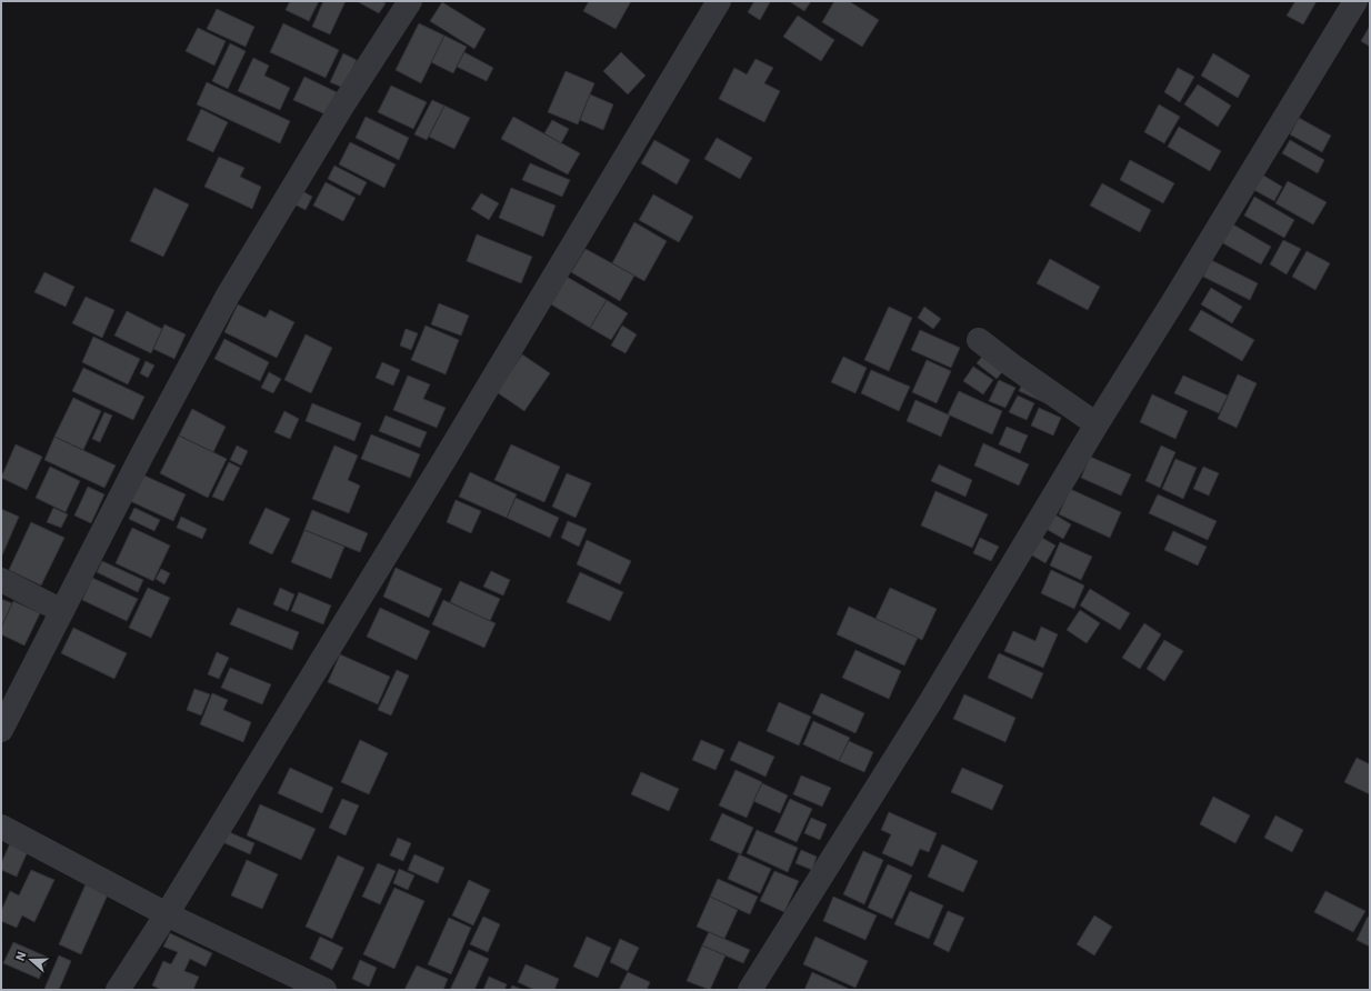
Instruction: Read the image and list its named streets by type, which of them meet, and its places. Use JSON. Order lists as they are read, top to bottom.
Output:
{
  "north": "left"
}
